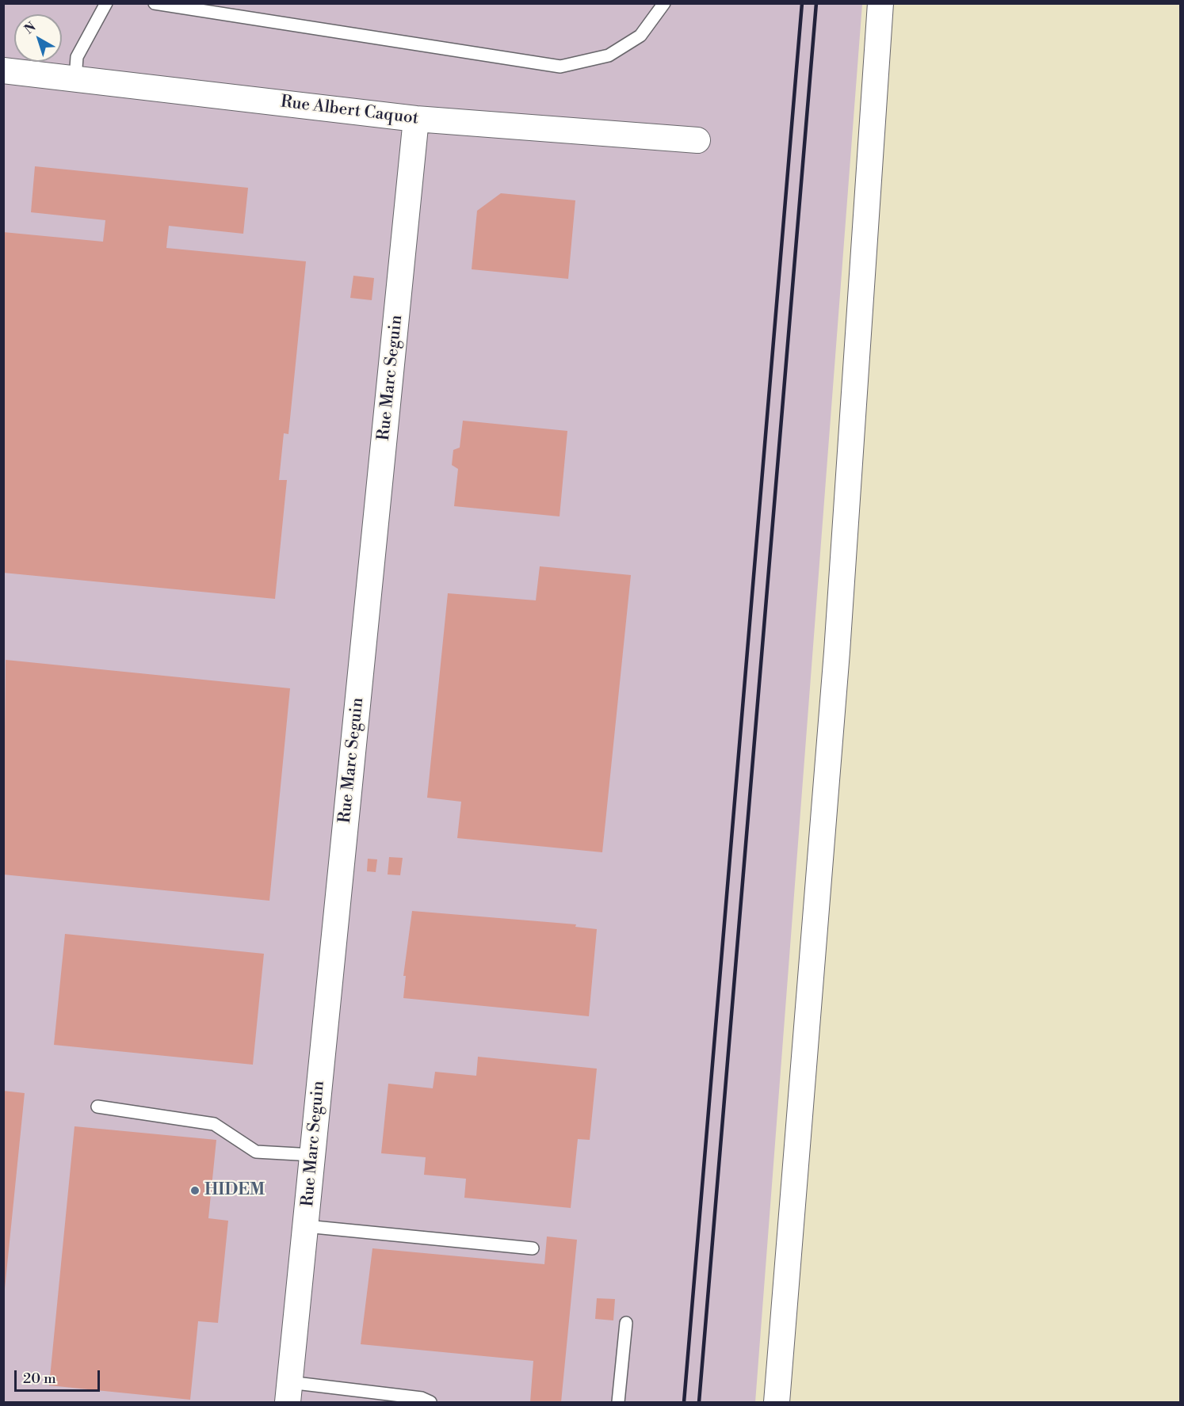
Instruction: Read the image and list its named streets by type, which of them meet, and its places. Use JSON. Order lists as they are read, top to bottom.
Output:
{
  "streets": {
    "street": ["Rue Albert Caquot", "Rue Marc Seguin"]
  },
  "crossings": [
    ["Rue Albert Caquot", "Rue Marc Seguin"]
  ],
  "places": ["HIDEM"],
  "scale_bar": "20 m",
  "north": "top left"
}
